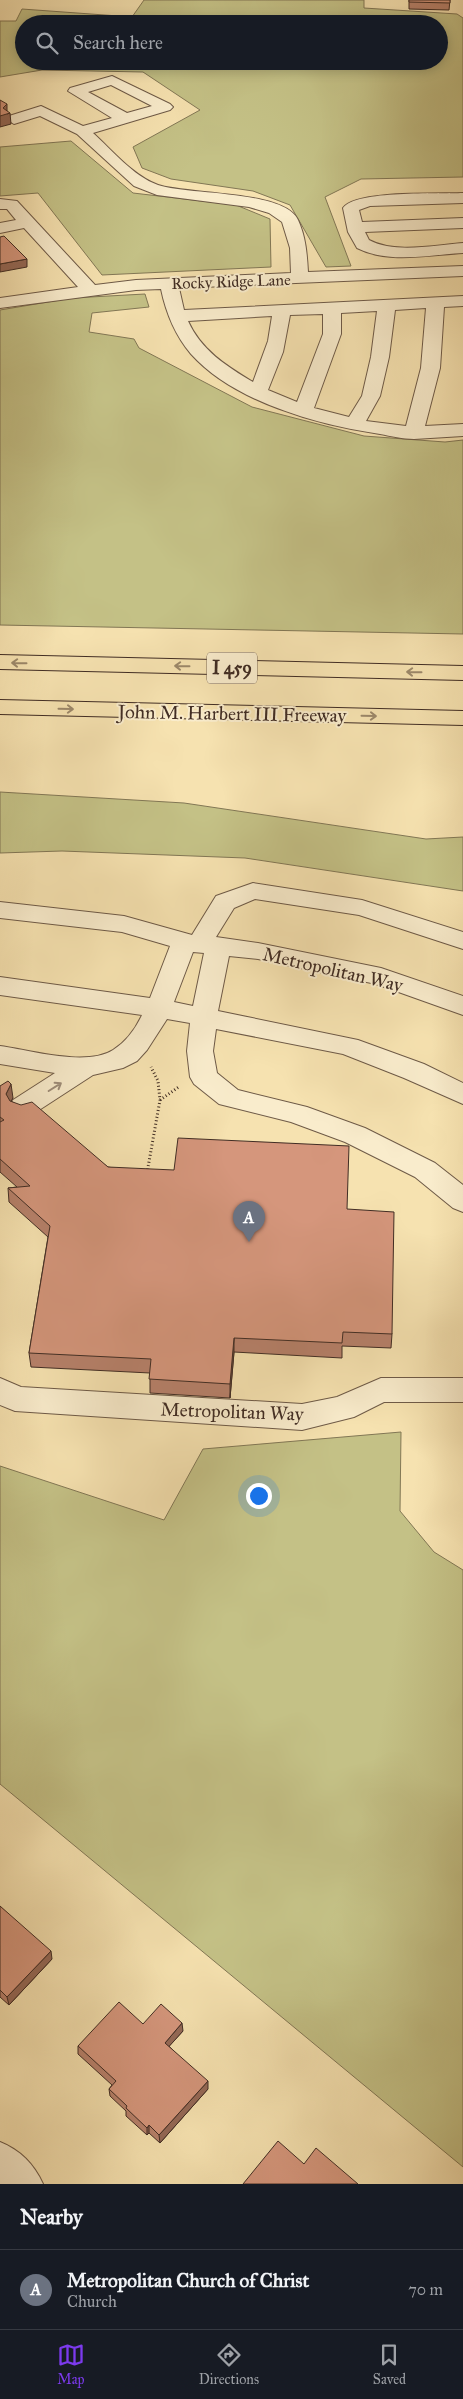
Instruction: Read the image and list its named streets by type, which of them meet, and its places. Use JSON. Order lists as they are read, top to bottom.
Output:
{
  "streets": {
    "highway": ["I 459", "John M. Harbert III Freeway"],
    "street": ["Rocky Ridge Lane", "Metropolitan Way"]
  },
  "page": {
    "search": "Search here",
    "pins": "A",
    "heading": "Nearby",
    "list": [
      {
        "mark": "A",
        "name": "Metropolitan Church of Christ",
        "note": "Church",
        "value": "70 m"
      }
    ],
    "nav": ["Map", "Directions", "Saved"]
  }
}
